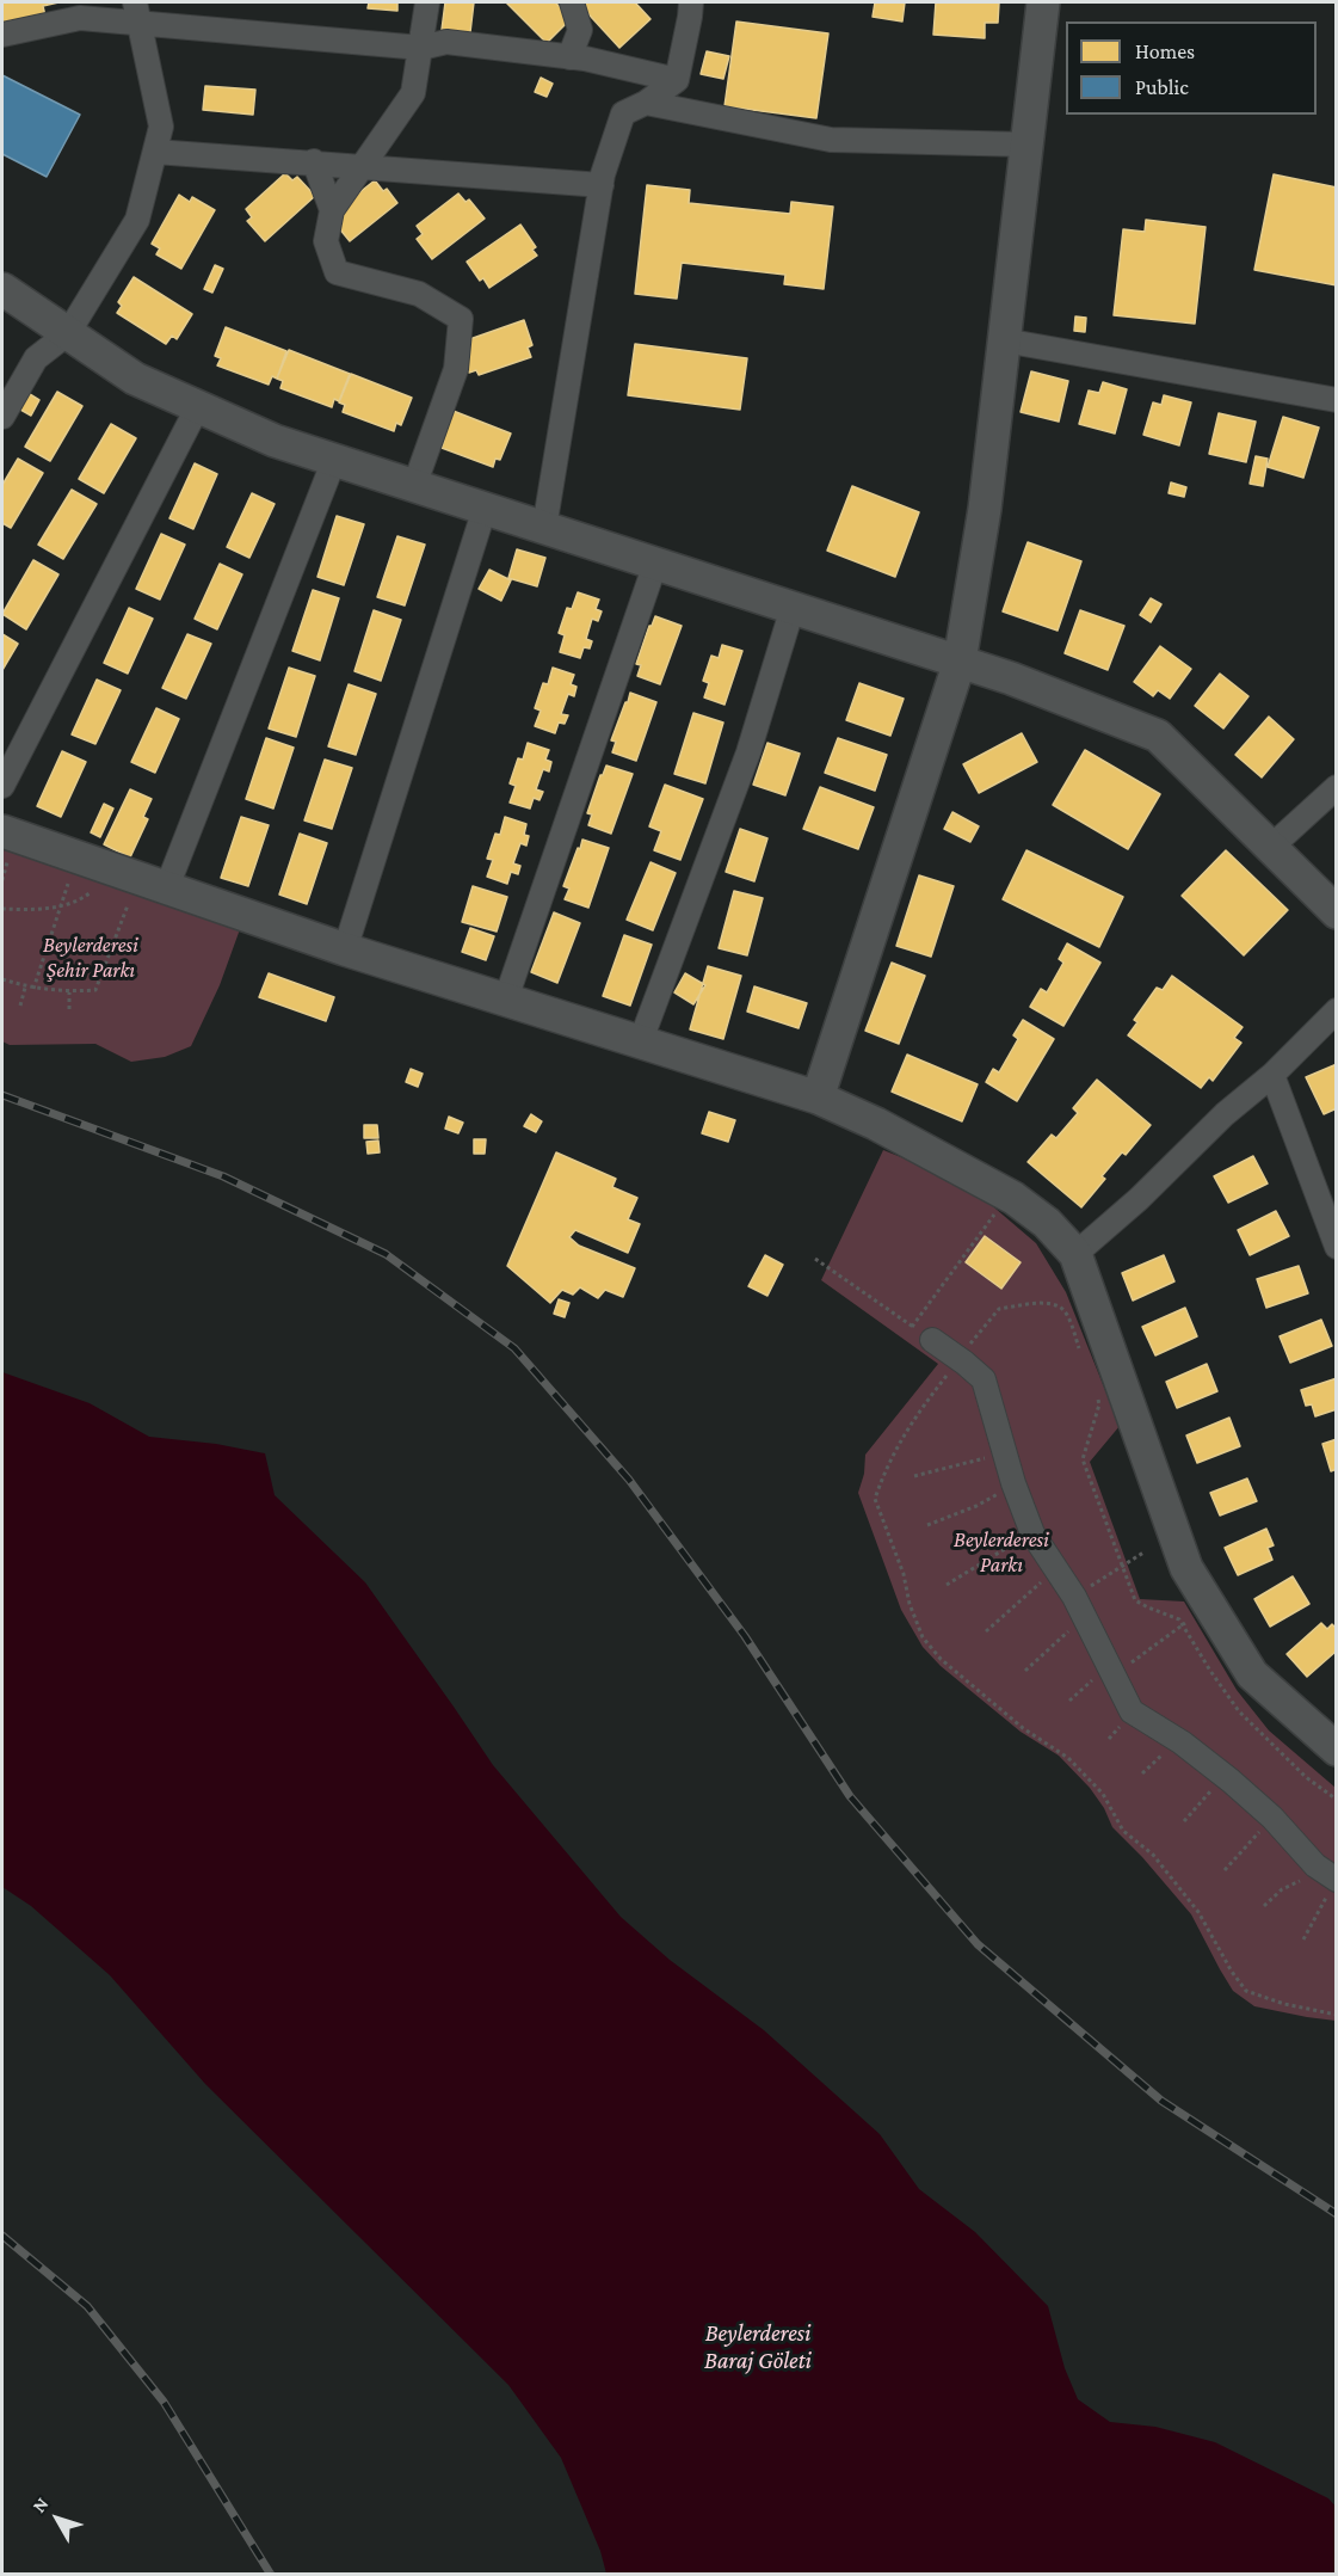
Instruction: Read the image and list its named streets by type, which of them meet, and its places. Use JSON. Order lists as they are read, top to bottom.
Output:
{
  "water": ["Beylerderesi Baraj Göleti"],
  "parks": ["Beylerderesi Şehir Parkı", "Beylerderesi Parkı"],
  "legend": ["Homes", "Public"],
  "north": "top left"
}
